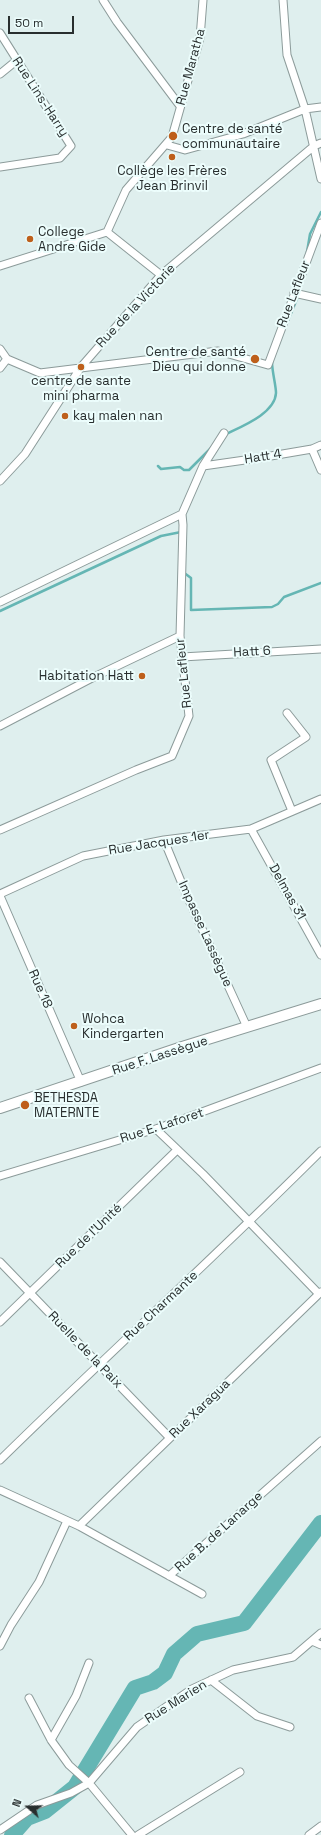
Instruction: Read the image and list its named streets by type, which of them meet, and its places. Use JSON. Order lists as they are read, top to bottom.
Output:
{
  "streets": {
    "street": [
      "Rue Maratha",
      "Rue Lins-Harry",
      "Rue Lafleur",
      "Rue de la Victorie",
      "Hatt 4",
      "Hatt 6",
      "Rue Jacques 1er",
      "Delmas 31",
      "Impasse Lassègue",
      "Rue 18",
      "Rue F. Lassègue",
      "Rue E. Laforet",
      "Rue de l'Unité",
      "Rue Charmante",
      "Ruelle de la Paix",
      "Rue Xaragua",
      "Rue B. de Lanarge",
      "Rue Marien"
    ]
  },
  "crossings": [
    ["Rue Lafleur", "Rue de la Victorie"],
    ["Rue Lafleur", "Hatt 4"],
    ["Rue Lafleur", "Hatt 6"],
    ["Rue Jacques 1er", "Delmas 31"],
    ["Rue Jacques 1er", "Impasse Lassègue"],
    ["Rue Jacques 1er", "Rue 18"],
    ["Impasse Lassègue", "Rue F. Lassègue"],
    ["Rue 18", "Rue F. Lassègue"],
    ["Rue de l'Unité", "Ruelle de la Paix"],
    ["Rue Charmante", "Ruelle de la Paix"],
    ["Ruelle de la Paix", "Rue Xaragua"],
    ["Rue Xaragua", "Rue B. de Lanarge"]
  ],
  "places": [
    "Centre de santé communautaire",
    "Collège les Frères Jean Brinvil",
    "College Andre Gide",
    "Centre de santé Dieu qui donne",
    "centre de sante mini pharma",
    "kay malen nan",
    "Habitation Hatt",
    "Wohca Kindergarten",
    "BETHESDA MATERNTE"
  ],
  "scale_bar": "50 m",
  "north": "left"
}
